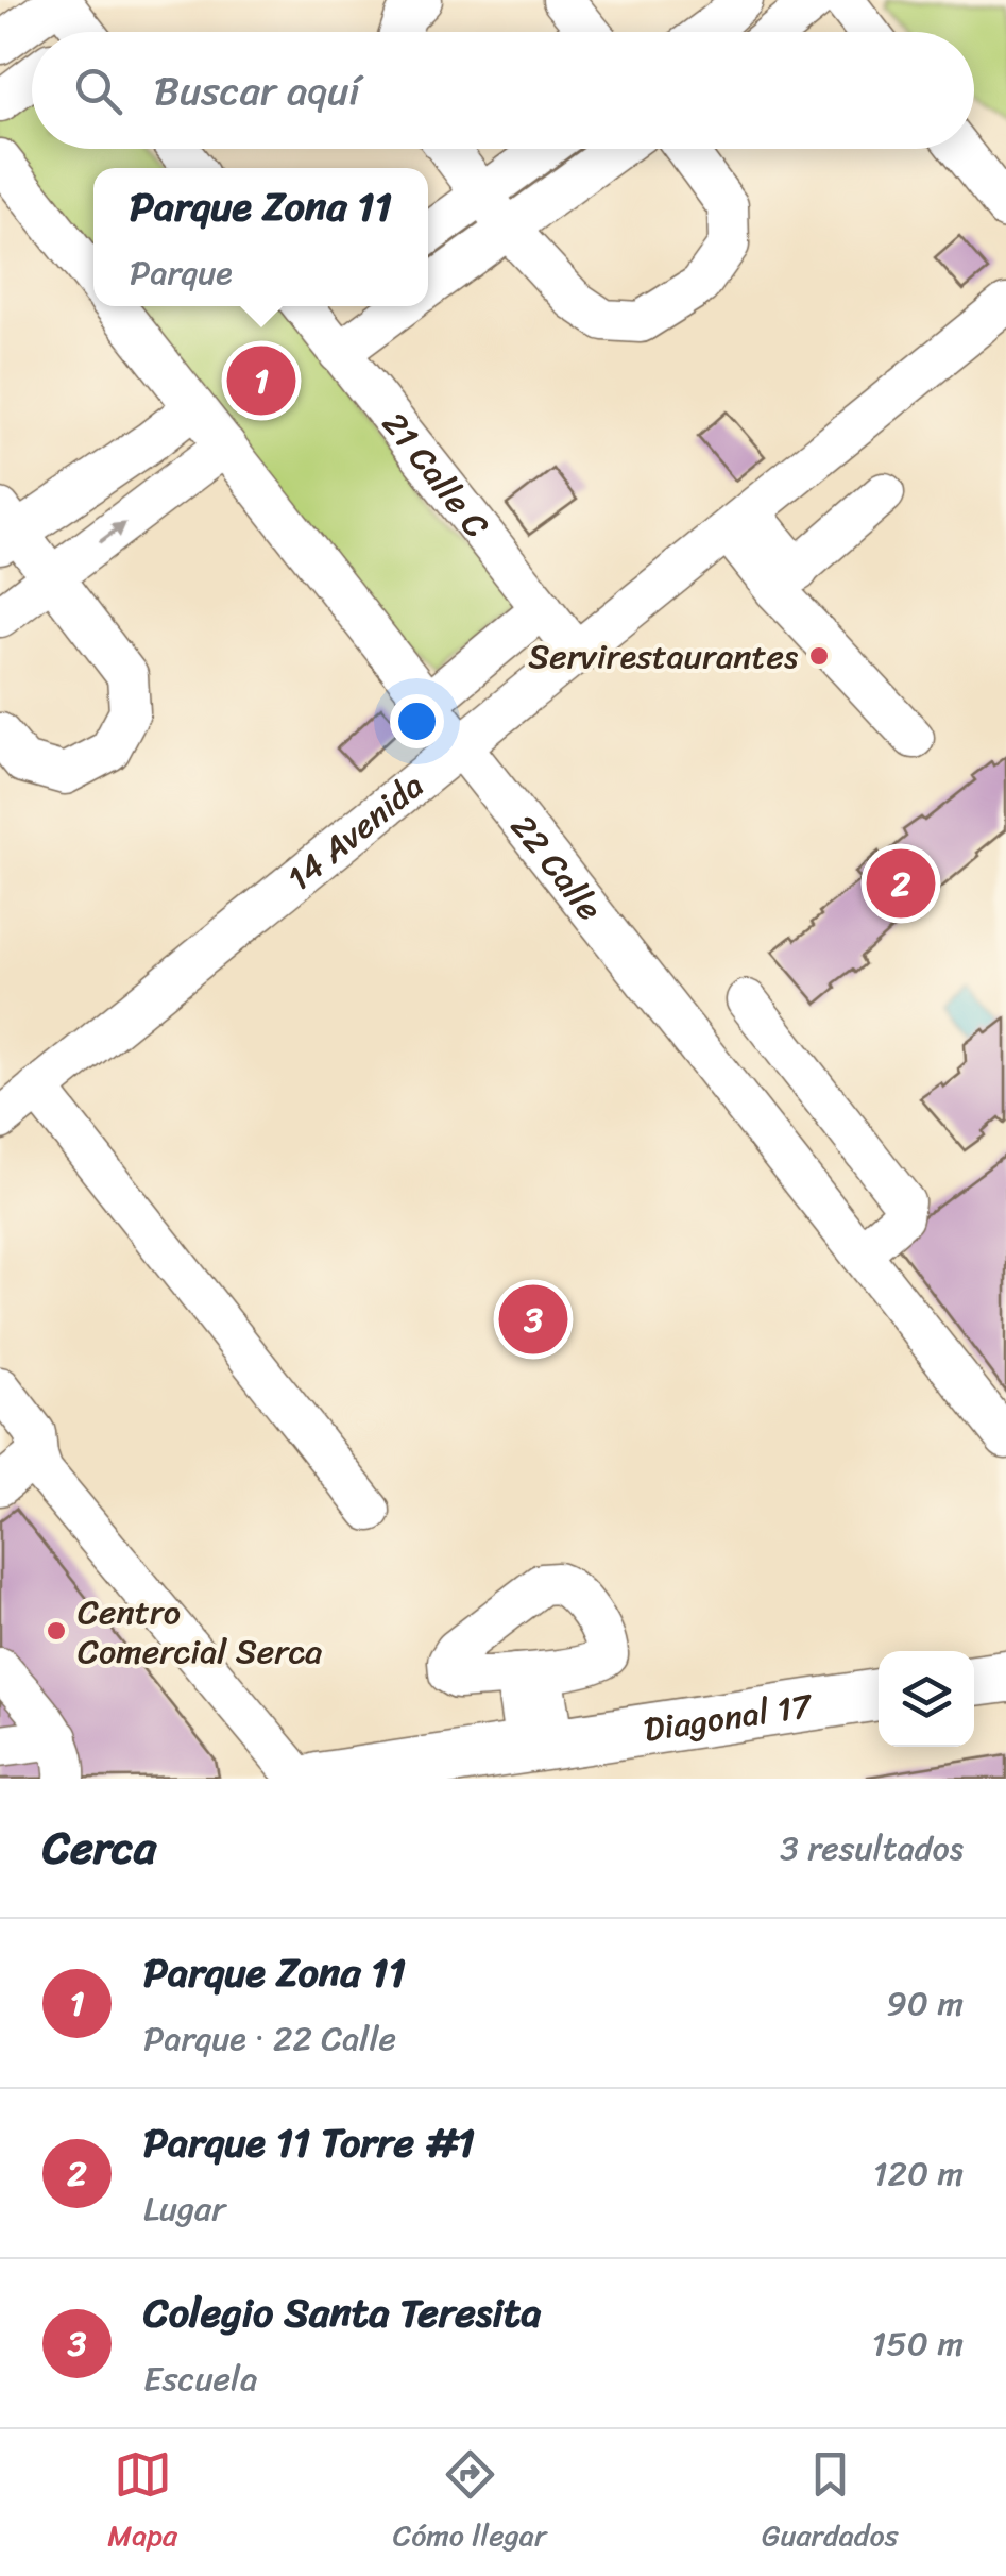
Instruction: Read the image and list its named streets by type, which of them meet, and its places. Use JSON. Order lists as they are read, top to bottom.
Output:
{
  "streets": {
    "main road": ["Diagonal 17"],
    "street": ["21 Calle C", "14 Avenida", "22 Calle"]
  },
  "crossings": [
    ["21 Calle C", "14 Avenida"],
    ["14 Avenida", "22 Calle"]
  ],
  "places": ["Servirestaurantes", "Centro Comercial Serca"],
  "page": {
    "search": "Buscar aquí",
    "popup": ["Parque Zona 11", "Parque"],
    "pins": ["1", "2", "3"],
    "heading": ["Cerca", "3 resultados"],
    "list": [
      {
        "mark": "1",
        "name": "Parque Zona 11",
        "note": "Parque · 22 Calle",
        "value": "90 m"
      },
      {
        "mark": "2",
        "name": "Parque 11 Torre #1",
        "note": "Lugar",
        "value": "120 m"
      },
      {
        "mark": "3",
        "name": "Colegio Santa Teresita",
        "note": "Escuela",
        "value": "150 m"
      }
    ],
    "nav": ["Mapa", "Cómo llegar", "Guardados"]
  }
}
